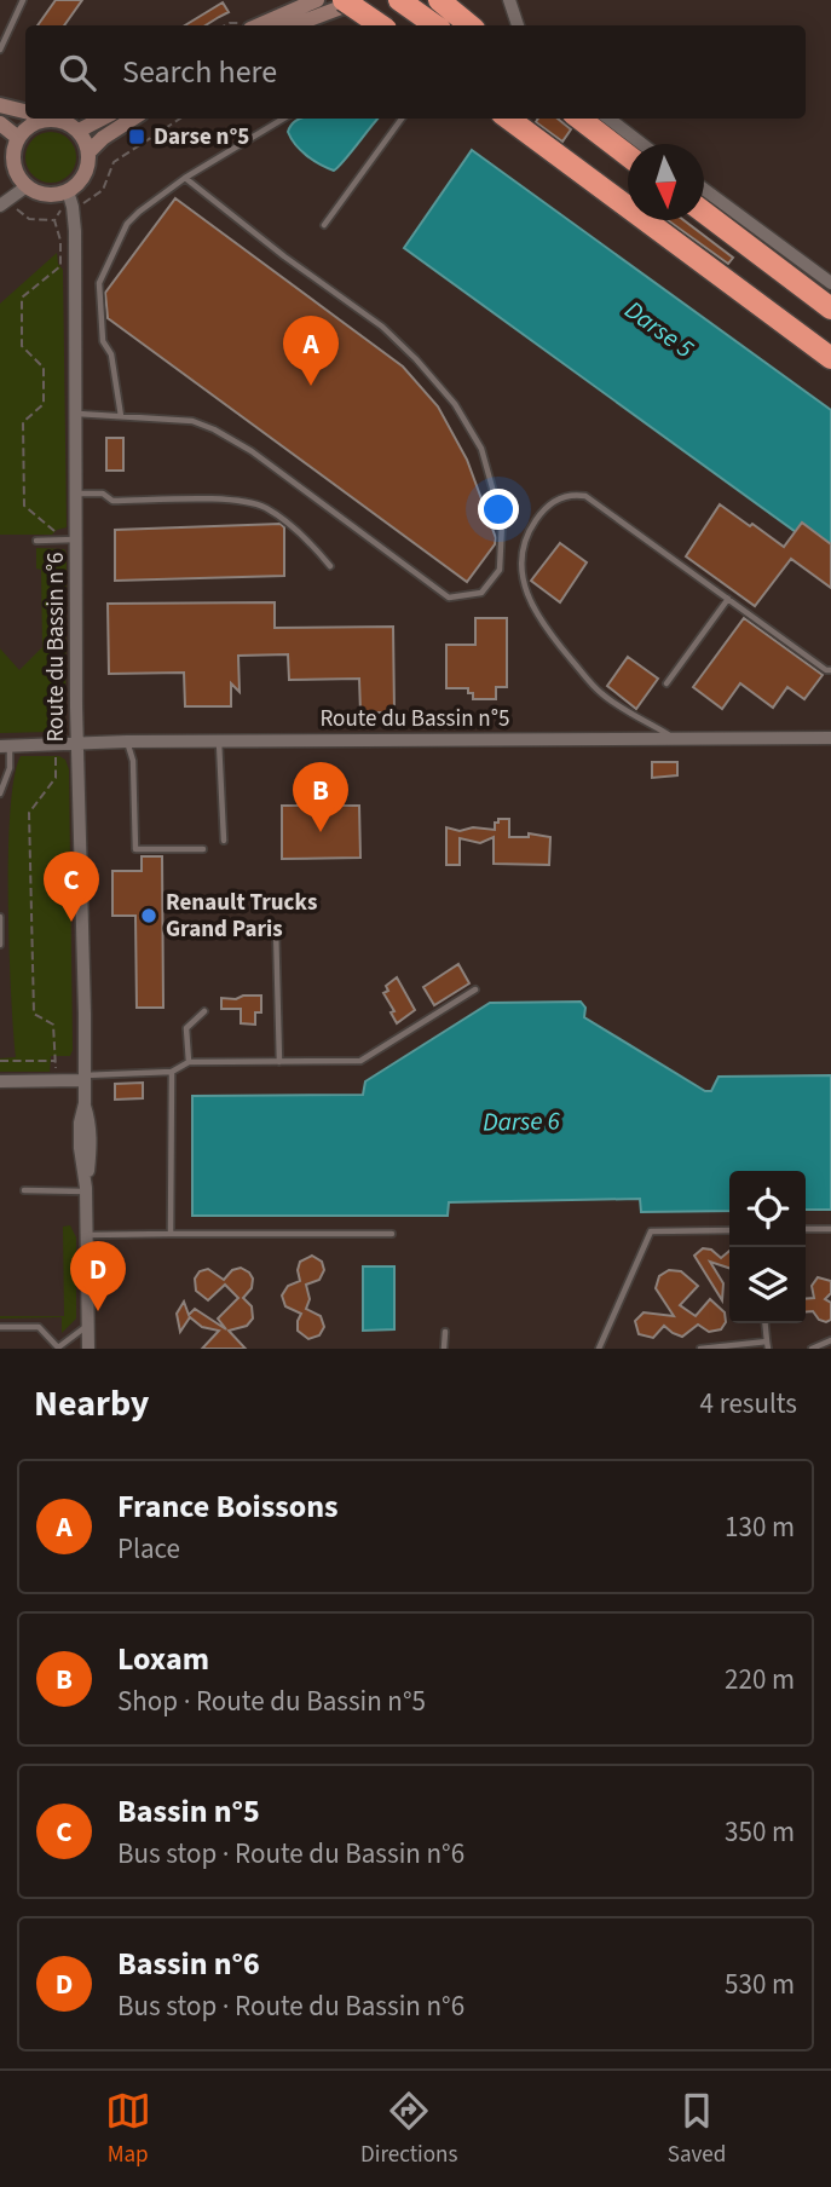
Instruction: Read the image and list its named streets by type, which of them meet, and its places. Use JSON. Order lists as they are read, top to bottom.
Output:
{
  "streets": {
    "street": ["Route du Bassin n°6", "Route du Bassin n°5"]
  },
  "crossings": [
    ["Route du Bassin n°6", "Route du Bassin n°5"]
  ],
  "water": ["Darse 5", "Darse 6"],
  "places": {
    "transit": ["Darse n°5"],
    "other": ["Renault Trucks Grand Paris"]
  },
  "north": "bottom",
  "page": {
    "search": "Search here",
    "pins": [
      "A",
      "B",
      "C",
      "D"
    ],
    "heading": ["Nearby", "4 results"],
    "list": [
      {
        "mark": "A",
        "name": "France Boissons",
        "note": "Place",
        "value": "130 m"
      },
      {
        "mark": "B",
        "name": "Loxam",
        "note": "Shop · Route du Bassin n°5",
        "value": "220 m"
      },
      {
        "mark": "C",
        "name": "Bassin n°5",
        "note": "Bus stop · Route du Bassin n°6",
        "value": "350 m"
      },
      {
        "mark": "D",
        "name": "Bassin n°6",
        "note": "Bus stop · Route du Bassin n°6",
        "value": "530 m"
      }
    ],
    "nav": ["Map", "Directions", "Saved"]
  }
}
